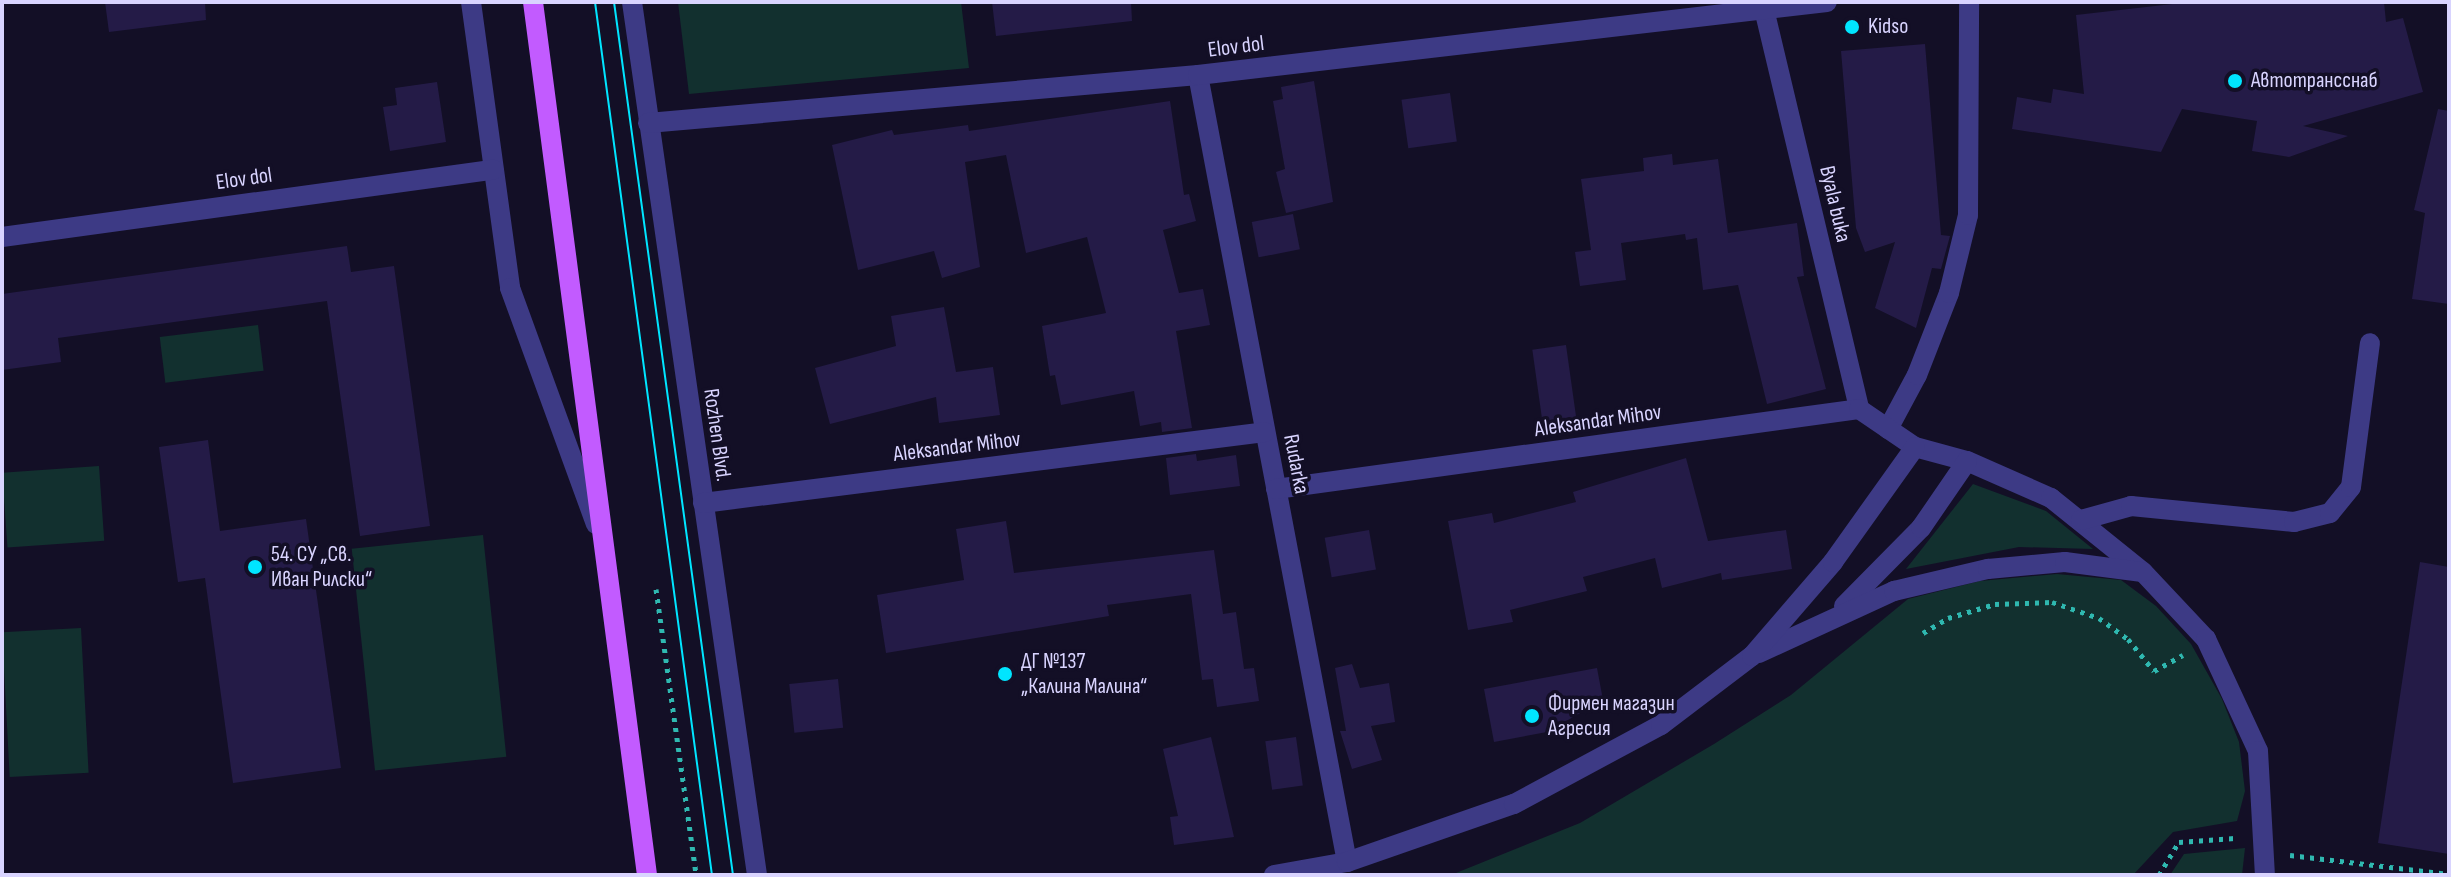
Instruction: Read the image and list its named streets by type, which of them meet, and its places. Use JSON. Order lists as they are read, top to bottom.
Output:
{
  "streets": {
    "street": [
      "Elov dol",
      "Byala buka",
      "Aleksandar Mihov",
      "Rozhen Blvd.",
      "Rudarka"
    ]
  },
  "crossings": [
    ["Elov dol", "Byala buka"],
    ["Elov dol", "Rozhen Blvd."],
    ["Elov dol", "Rudarka"],
    ["Byala buka", "Aleksandar Mihov"],
    ["Aleksandar Mihov", "Rozhen Blvd."],
    ["Aleksandar Mihov", "Rudarka"]
  ],
  "places": [
    "Kidso",
    "Автотрансснаб",
    "54. СУ „Св. Иван Рилски“",
    "ДГ №137 „Калина Малина“",
    "Фирмен магазин Агресия"
  ]
}
